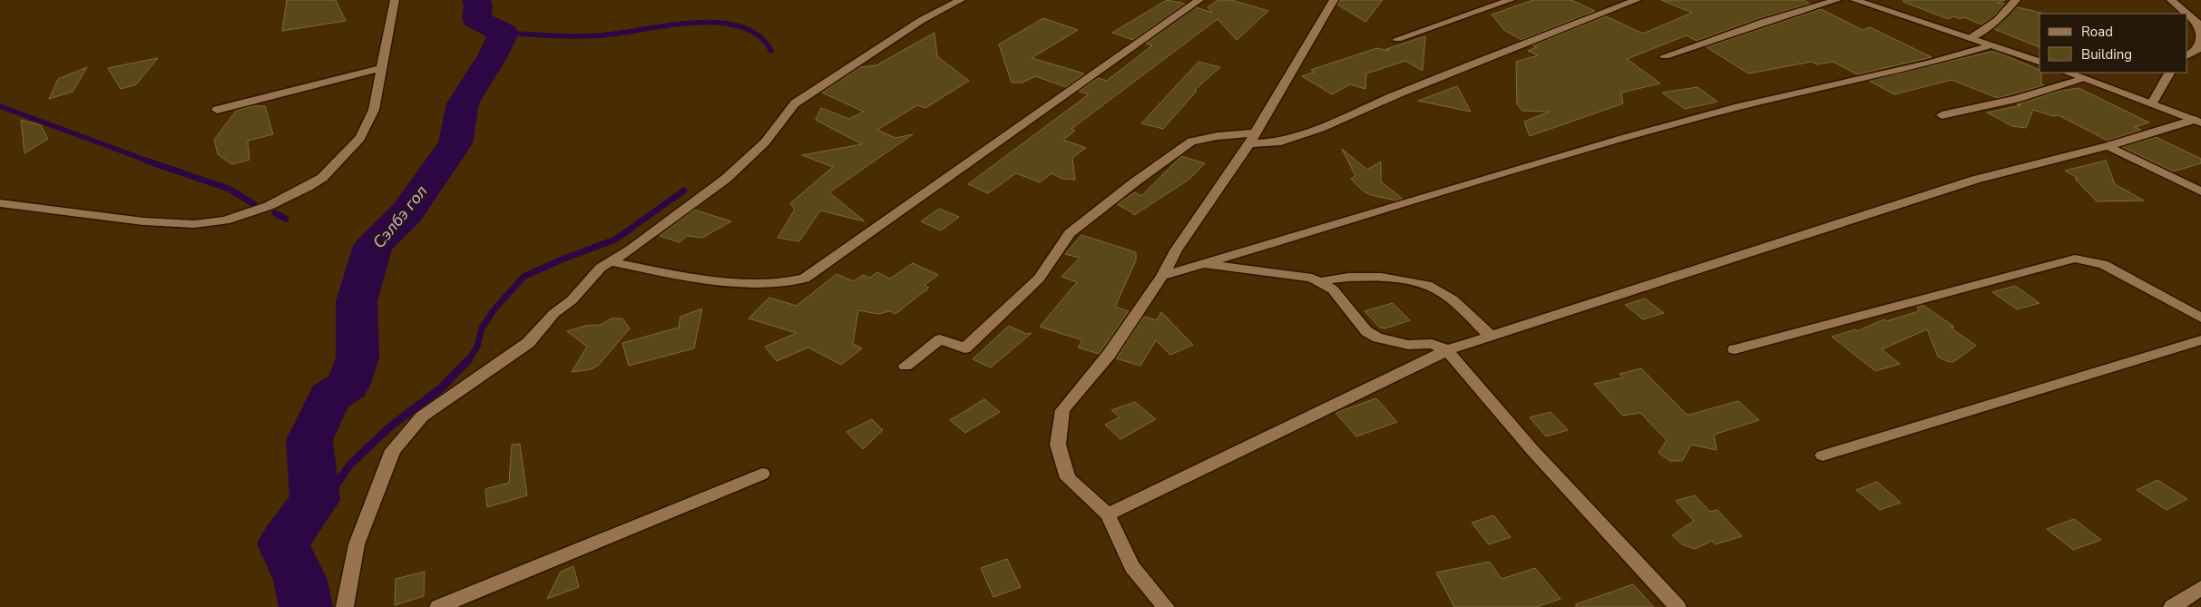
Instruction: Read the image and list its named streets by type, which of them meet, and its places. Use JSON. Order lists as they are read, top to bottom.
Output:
{
  "water": ["Сэлбэ гол"],
  "legend": ["Road", "Building"]
}
